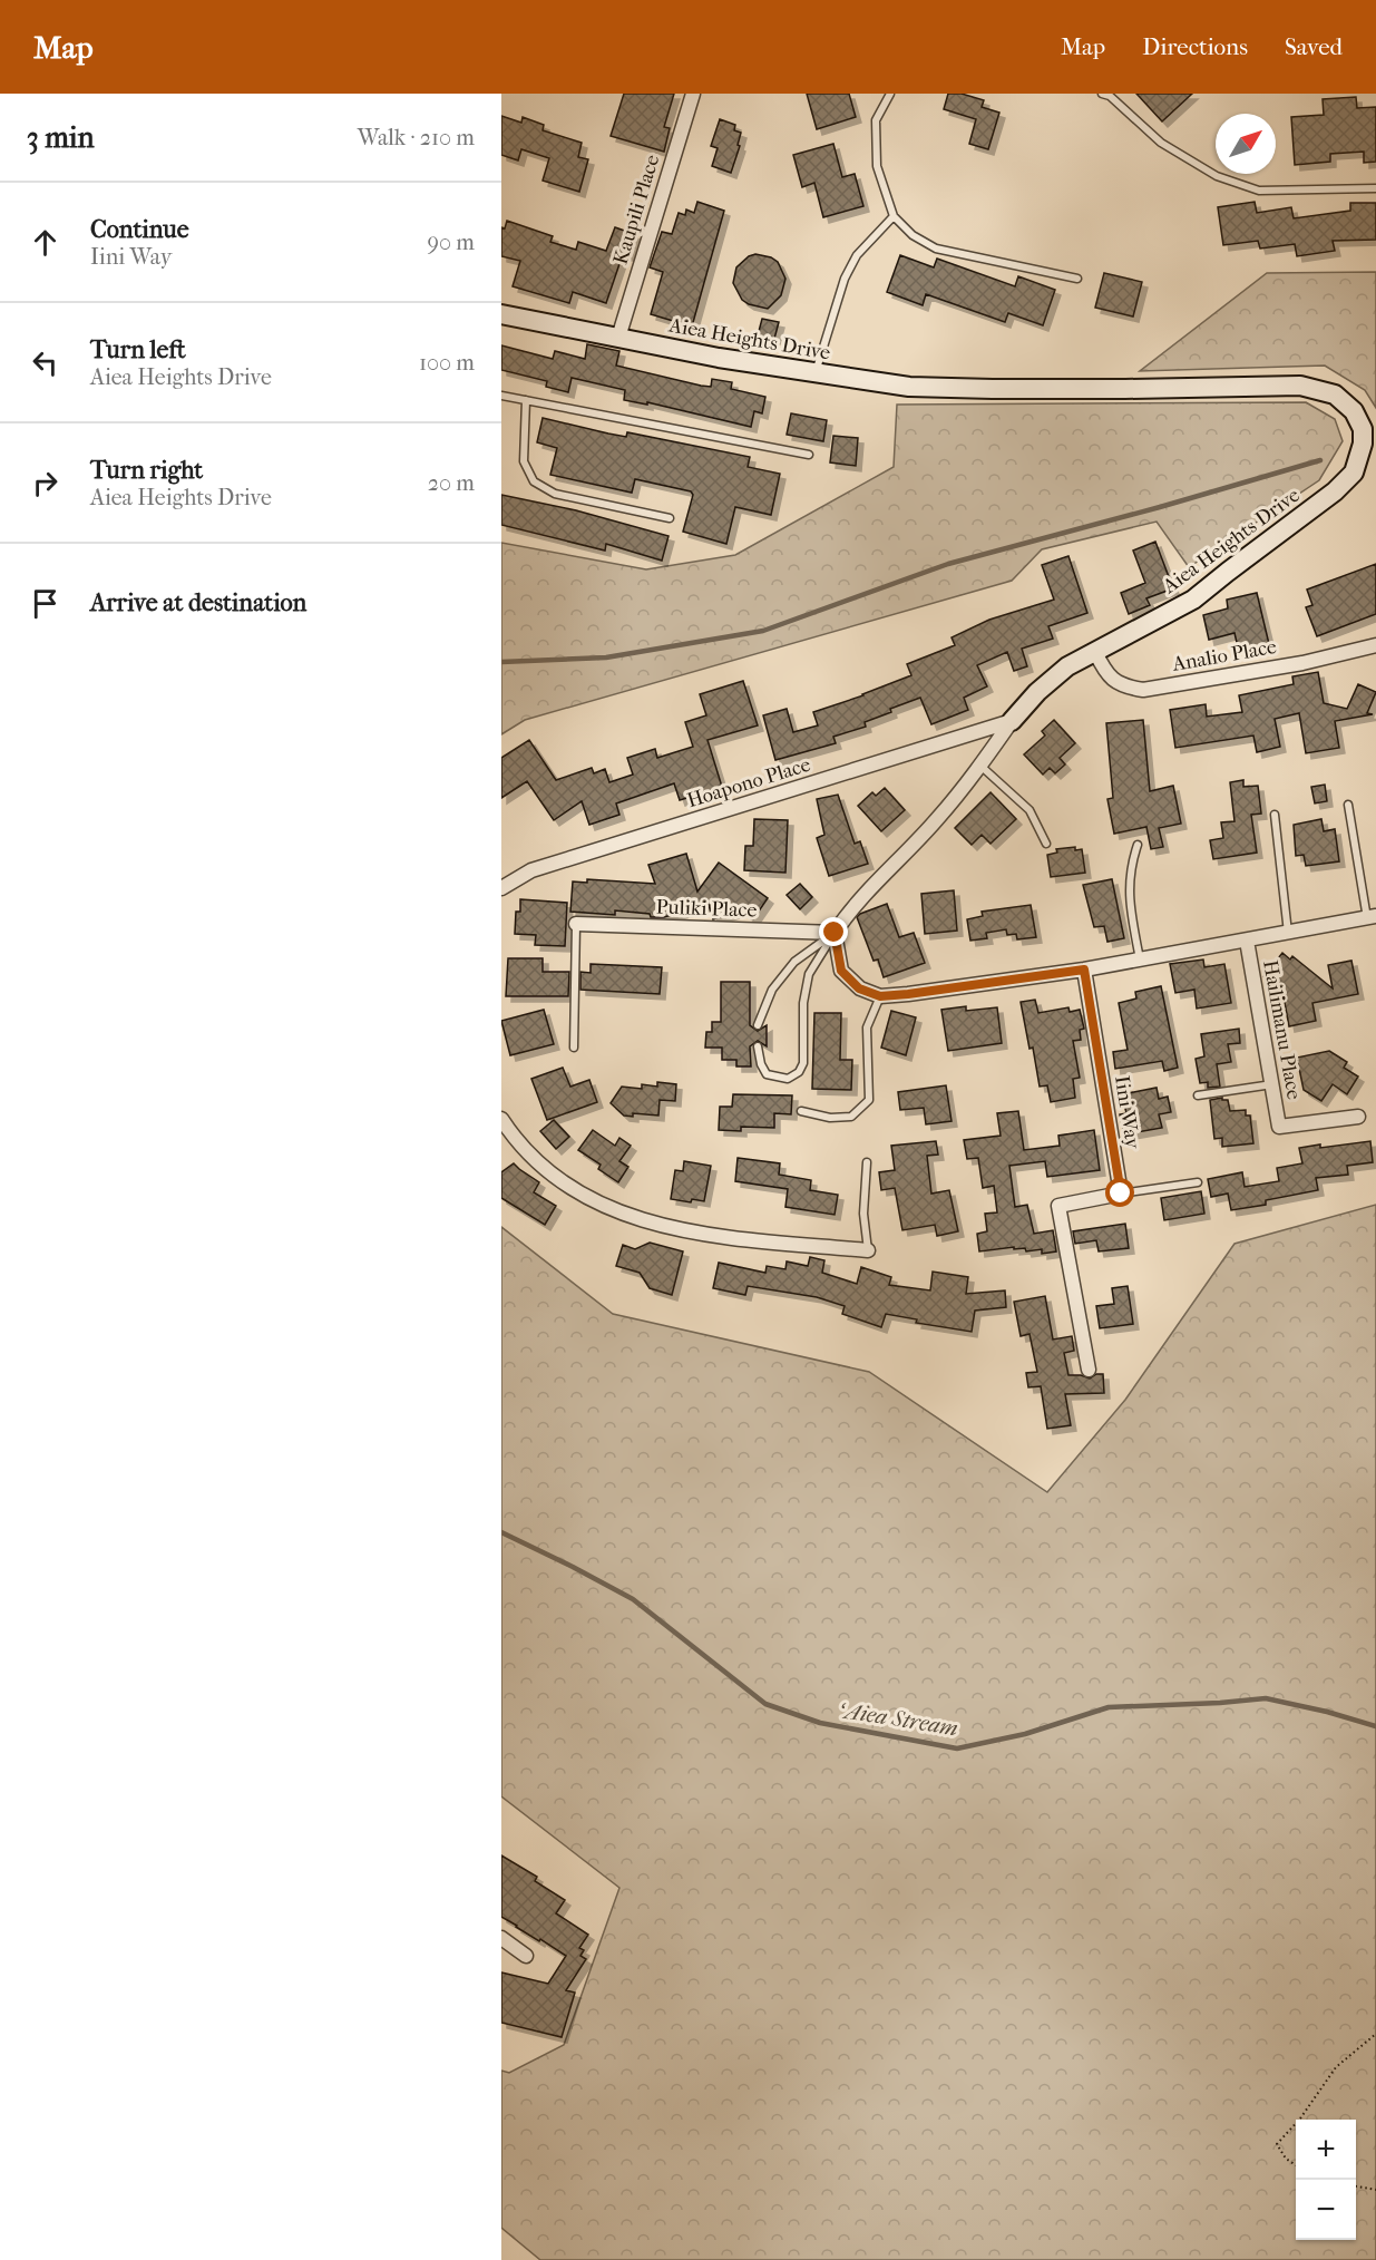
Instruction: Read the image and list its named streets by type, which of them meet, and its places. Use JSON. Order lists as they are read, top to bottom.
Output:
{
  "streets": {
    "street": [
      "Kaupili Place",
      "Aiea Heights Drive",
      "Analio Place",
      "Hoapono Place",
      "Puliki Place",
      "Hailimanu Place",
      "Iini Way"
    ]
  },
  "crossings": [
    ["Kaupili Place", "Aiea Heights Drive"],
    ["Aiea Heights Drive", "Analio Place"],
    ["Aiea Heights Drive", "Hoapono Place"],
    ["Aiea Heights Drive", "Puliki Place"]
  ],
  "water": ["ʻAiea Stream"],
  "north": "top right",
  "page": {
    "header": "Map",
    "nav": ["Map", "Directions", "Saved"],
    "heading": ["3 min", "Walk · 210 m"],
    "list": [
      ["Continue", "Iini Way", "90 m"],
      ["Turn left", "Aiea Heights Drive", "100 m"],
      ["Turn right", "Aiea Heights Drive", "20 m"],
      "Arrive at destination"
    ],
    "map_buttons": ["+", "−"]
  }
}
